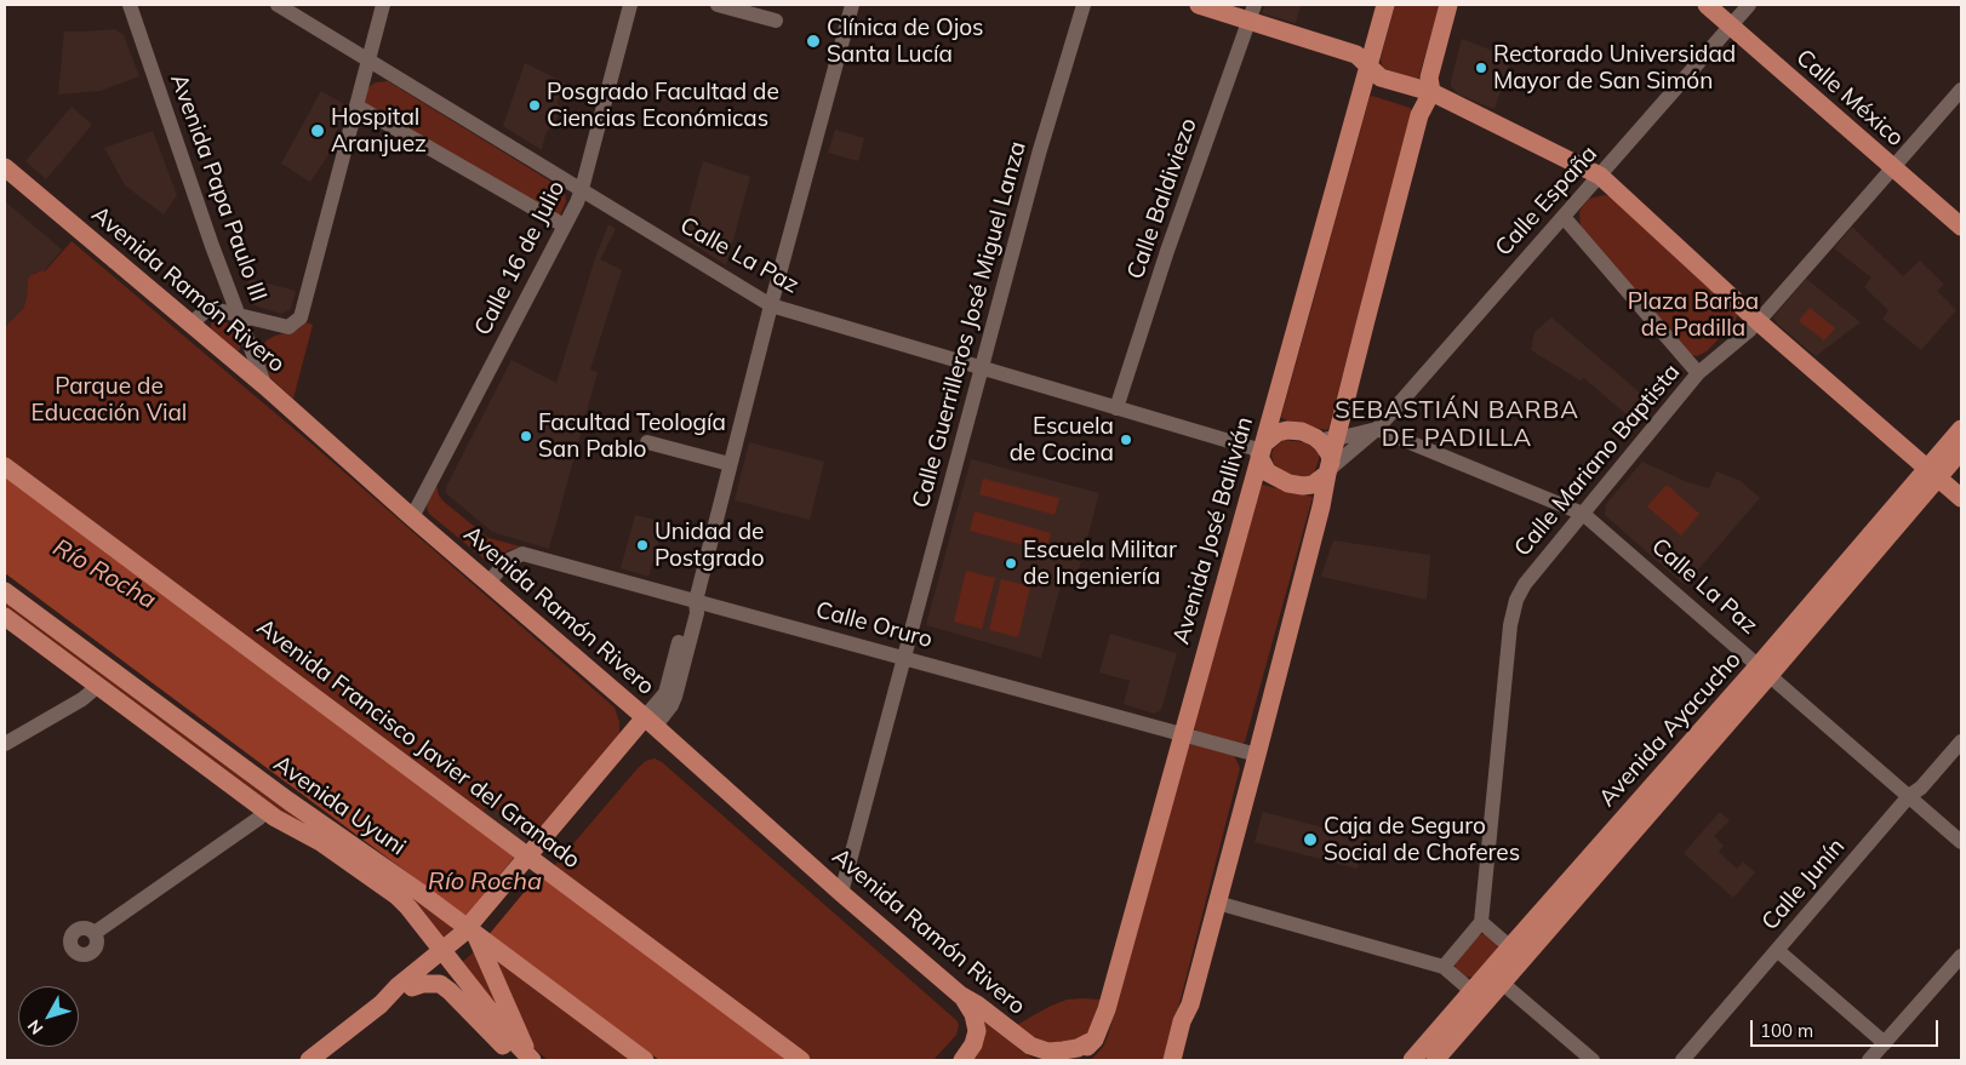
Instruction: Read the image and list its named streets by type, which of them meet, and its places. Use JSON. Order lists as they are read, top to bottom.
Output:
{
  "streets": {
    "main road": [
      "Calle México",
      "Avenida Ramón Rivero",
      "Avenida José Ballivián",
      "Avenida Ayacucho",
      "Avenida Francisco Javier del Granado",
      "Avenida Uyuni"
    ],
    "street": [
      "Avenida Papa Paulo III",
      "Calle Baldiviezo",
      "Calle España",
      "Calle La Paz",
      "Calle 16 de Julio",
      "Calle Guerrilleros José Miguel Lanza",
      "Calle Mariano Baptista",
      "Calle Oruro",
      "Calle Junín"
    ]
  },
  "crossings": [
    ["Calle México", "Calle España"],
    ["Calle México", "Calle Mariano Baptista"],
    ["Avenida Papa Paulo III", "Avenida Ramón Rivero"],
    ["Calle Baldiviezo", "Calle La Paz"],
    ["Calle España", "Calle La Paz"],
    ["Calle La Paz", "Calle 16 de Julio"],
    ["Calle La Paz", "Calle Guerrilleros José Miguel Lanza"],
    ["Calle La Paz", "Calle Mariano Baptista"],
    ["Calle La Paz", "Avenida José Ballivián"],
    ["Calle La Paz", "Avenida Ayacucho"],
    ["Calle La Paz", "Calle Junín"],
    ["Calle 16 de Julio", "Avenida Ramón Rivero"],
    ["Avenida Ramón Rivero", "Calle Guerrilleros José Miguel Lanza"],
    ["Avenida Ramón Rivero", "Avenida José Ballivián"],
    ["Avenida Ramón Rivero", "Calle Oruro"],
    ["Calle Guerrilleros José Miguel Lanza", "Calle Oruro"],
    ["Avenida José Ballivián", "Calle Oruro"]
  ],
  "districts": ["SEBASTIÁN BARBA DE PADILLA"],
  "water": ["Río Rocha"],
  "parks": ["Plaza Barba de Padilla", "Parque de Educación Vial"],
  "places": [
    "Clínica de Ojos Santa Lucía",
    "Rectorado Universidad Mayor de San Simón",
    "Posgrado Facultad de Ciencias Económicas",
    "Hospital Aranjuez",
    "Facultad Teología San Pablo",
    "Escuela de Cocina",
    "Unidad de Postgrado",
    "Escuela Militar de Ingeniería",
    "Caja de Seguro Social de Choferes"
  ],
  "scale_bar": "100 m",
  "north": "bottom left"
}
